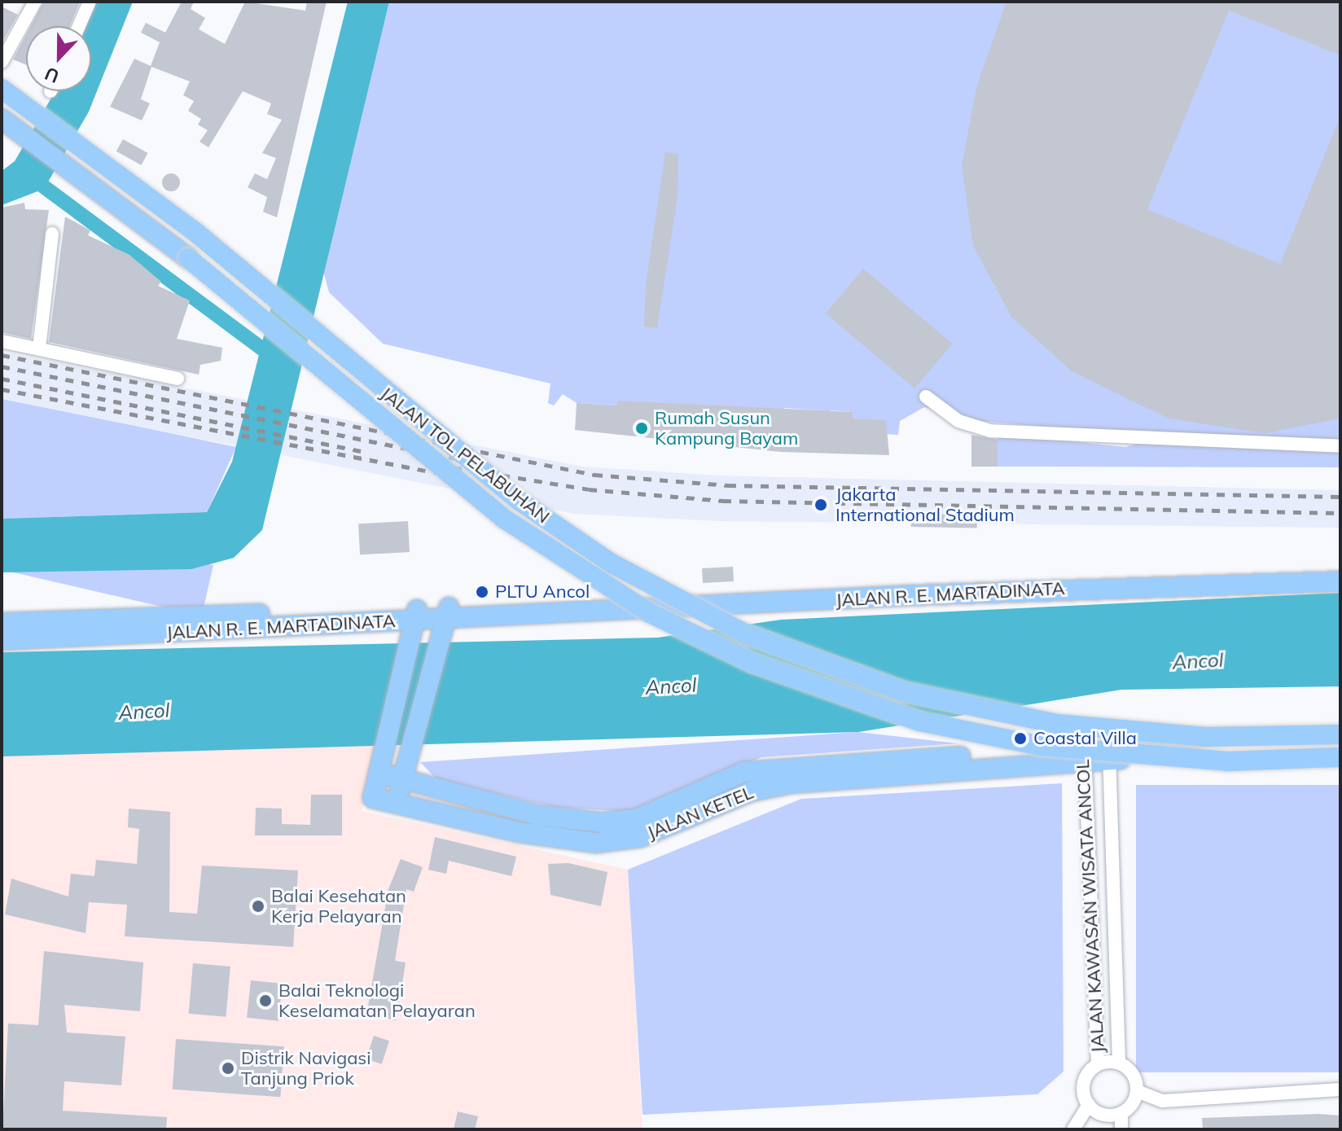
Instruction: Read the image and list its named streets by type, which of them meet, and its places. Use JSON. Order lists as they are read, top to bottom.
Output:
{
  "streets": {
    "highway": ["JALAN TOL PELABUHAN", "JALAN R. E. MARTADINATA", "JALAN KETEL"],
    "street": ["JALAN KAWASAN WISATA ANCOL"]
  },
  "crossings": [
    ["JALAN R. E. MARTADINATA", "JALAN KETEL"],
    ["JALAN KETEL", "JALAN KAWASAN WISATA ANCOL"]
  ],
  "water": ["Ancol"],
  "places": [
    "Rumah Susun Kampung Bayam",
    "Jakarta International Stadium",
    "PLTU Ancol",
    "Coastal Villa",
    "Balai Kesehatan Kerja Pelayaran",
    "Balai Teknologi Keselamatan Pelayaran",
    "Distrik Navigasi Tanjung Priok"
  ],
  "north": "bottom"
}
